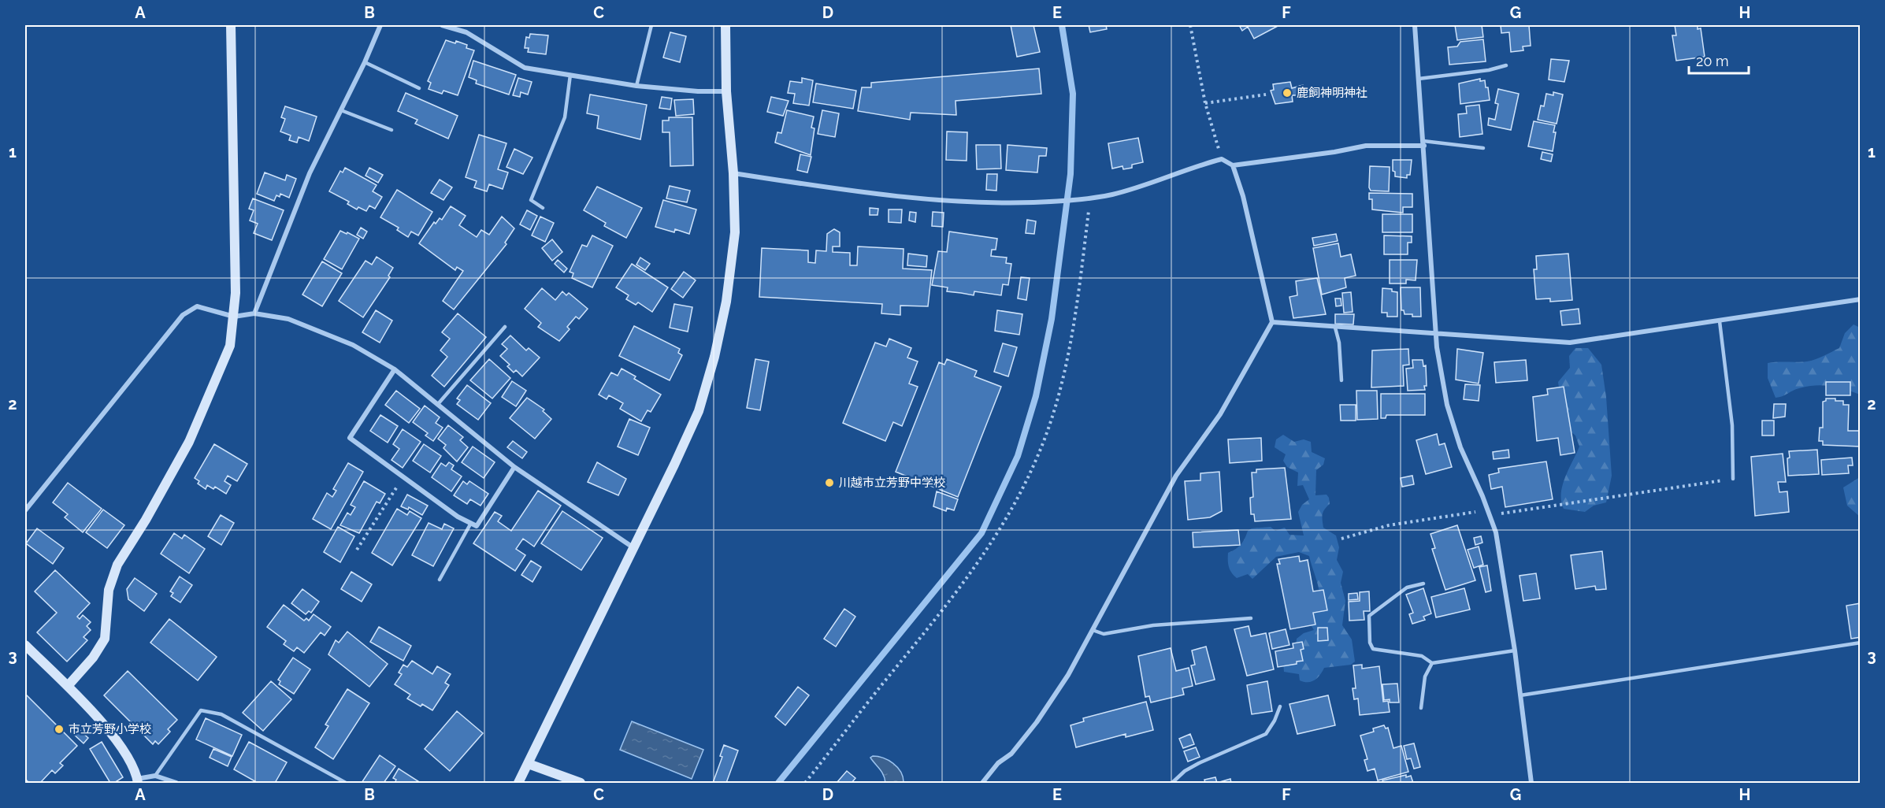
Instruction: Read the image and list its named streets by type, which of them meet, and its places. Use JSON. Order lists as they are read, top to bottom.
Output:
{
  "places": ["鹿飼神明神社", "川越市立芳野中学校", "市立芳野小学校"],
  "scale_bar": "20 m",
  "grid": {
    "columns": [
      "A",
      "B",
      "C",
      "D",
      "E",
      "F",
      "G",
      "H"
    ],
    "rows": ["1", "2", "3"]
  }
}
